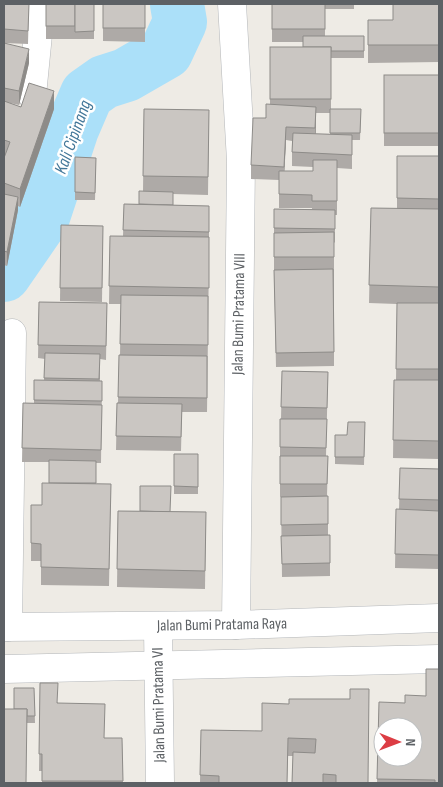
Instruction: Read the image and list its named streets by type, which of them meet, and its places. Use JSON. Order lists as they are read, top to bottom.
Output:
{
  "streets": {
    "street": ["Jalan Bumi Pratama VIII", "Jalan Bumi Pratama Raya", "Jalan Bumi Pratama VI"]
  },
  "crossings": [
    ["Jalan Bumi Pratama VIII", "Jalan Bumi Pratama Raya"],
    ["Jalan Bumi Pratama Raya", "Jalan Bumi Pratama VI"]
  ],
  "water": ["Kali Cipinang"],
  "north": "right"
}
